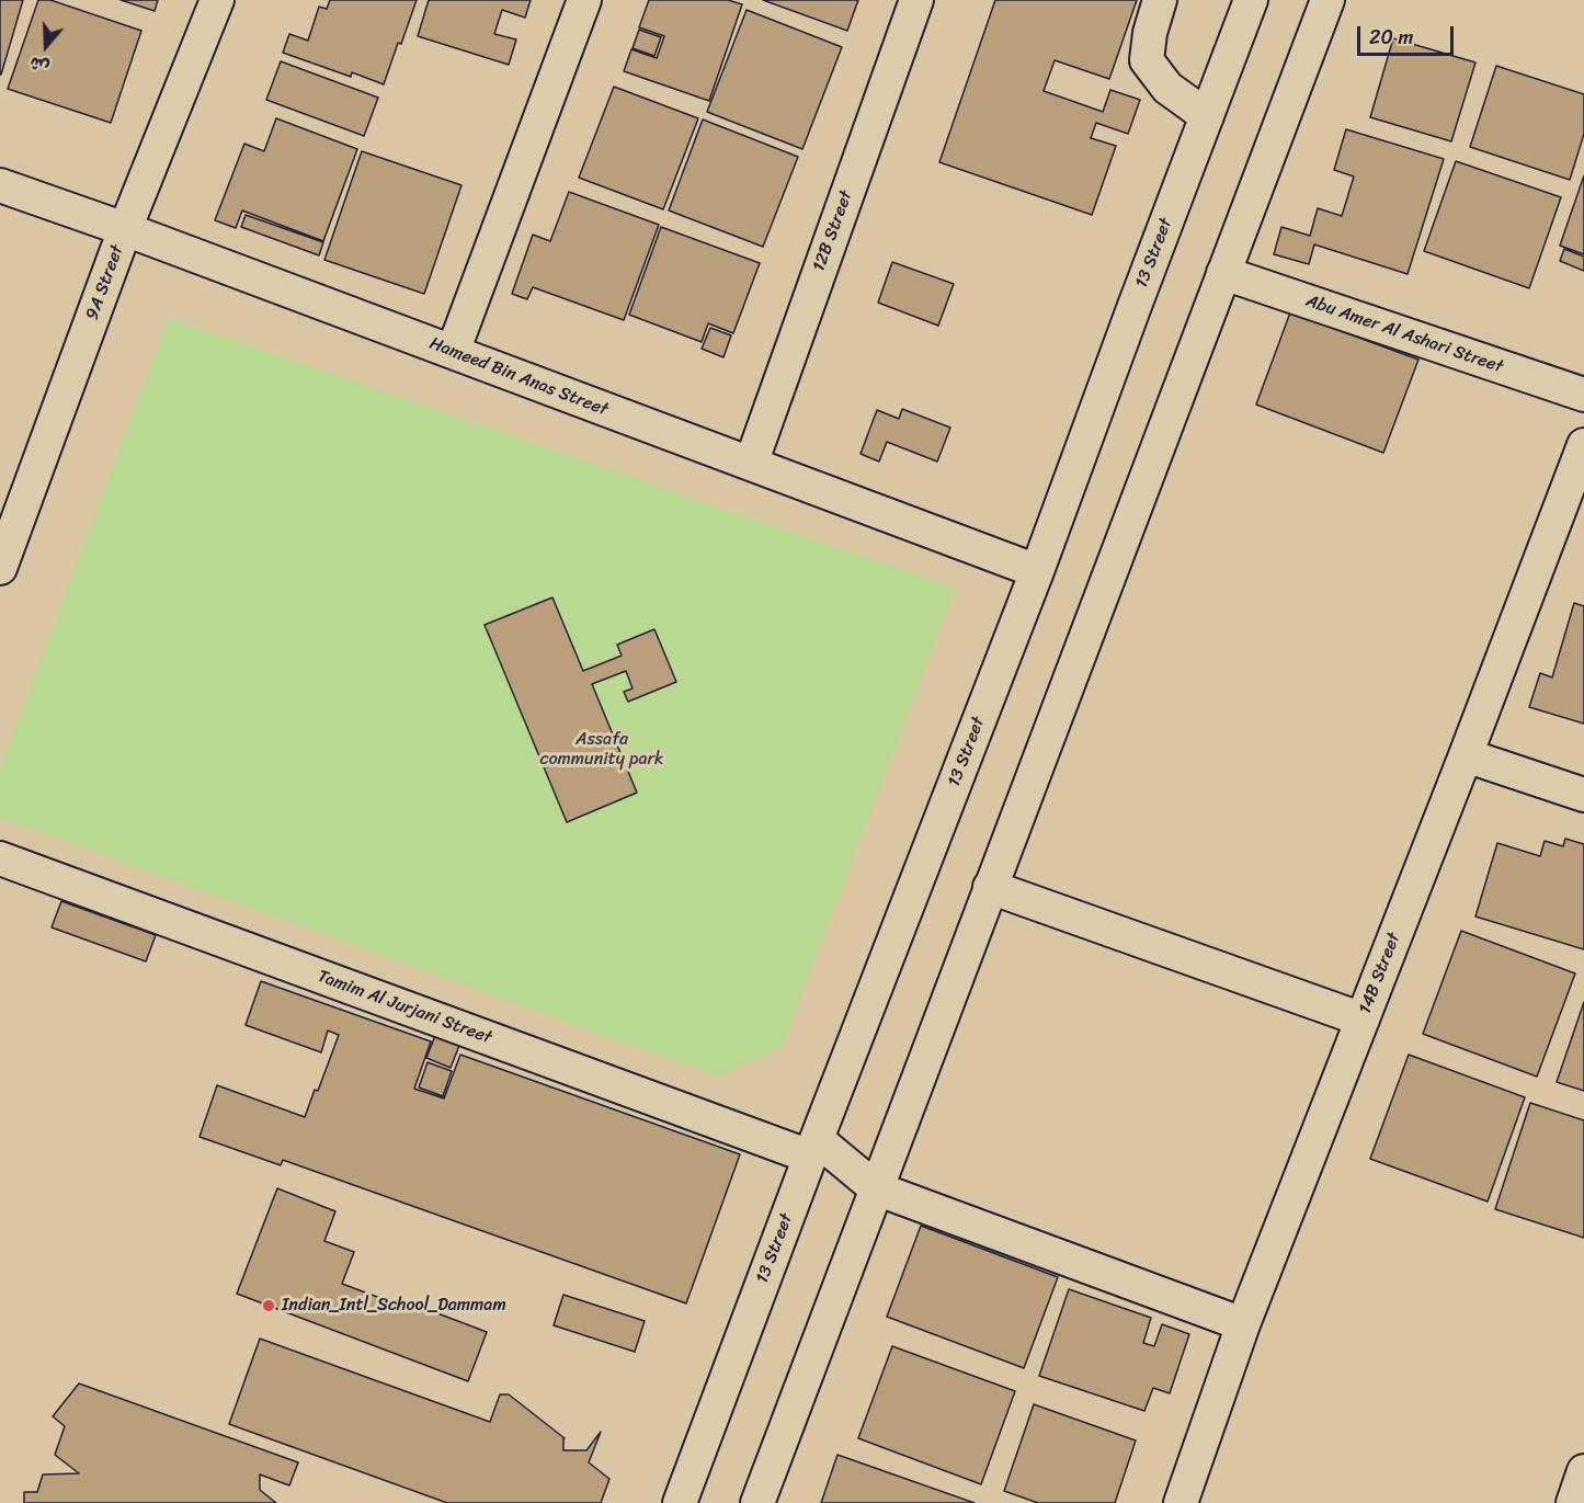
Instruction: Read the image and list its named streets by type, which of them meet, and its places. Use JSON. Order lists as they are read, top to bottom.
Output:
{
  "streets": {
    "street": [
      "12B Street",
      "13 Street",
      "9A Street",
      "Abu Amer Al Ashari Street",
      "Hameed Bin Anas Street",
      "14B Street",
      "Tamim Al Jurjani Street"
    ]
  },
  "crossings": [
    ["12B Street", "Hameed Bin Anas Street"],
    ["13 Street", "Hameed Bin Anas Street"],
    ["13 Street", "Tamim Al Jurjani Street"],
    ["9A Street", "Hameed Bin Anas Street"],
    ["14B Street", "Tamim Al Jurjani Street"]
  ],
  "parks": ["Assafa community park"],
  "places": ["Indian_Intl_School_Dammam"],
  "scale_bar": "20 m",
  "north": "bottom"
}
